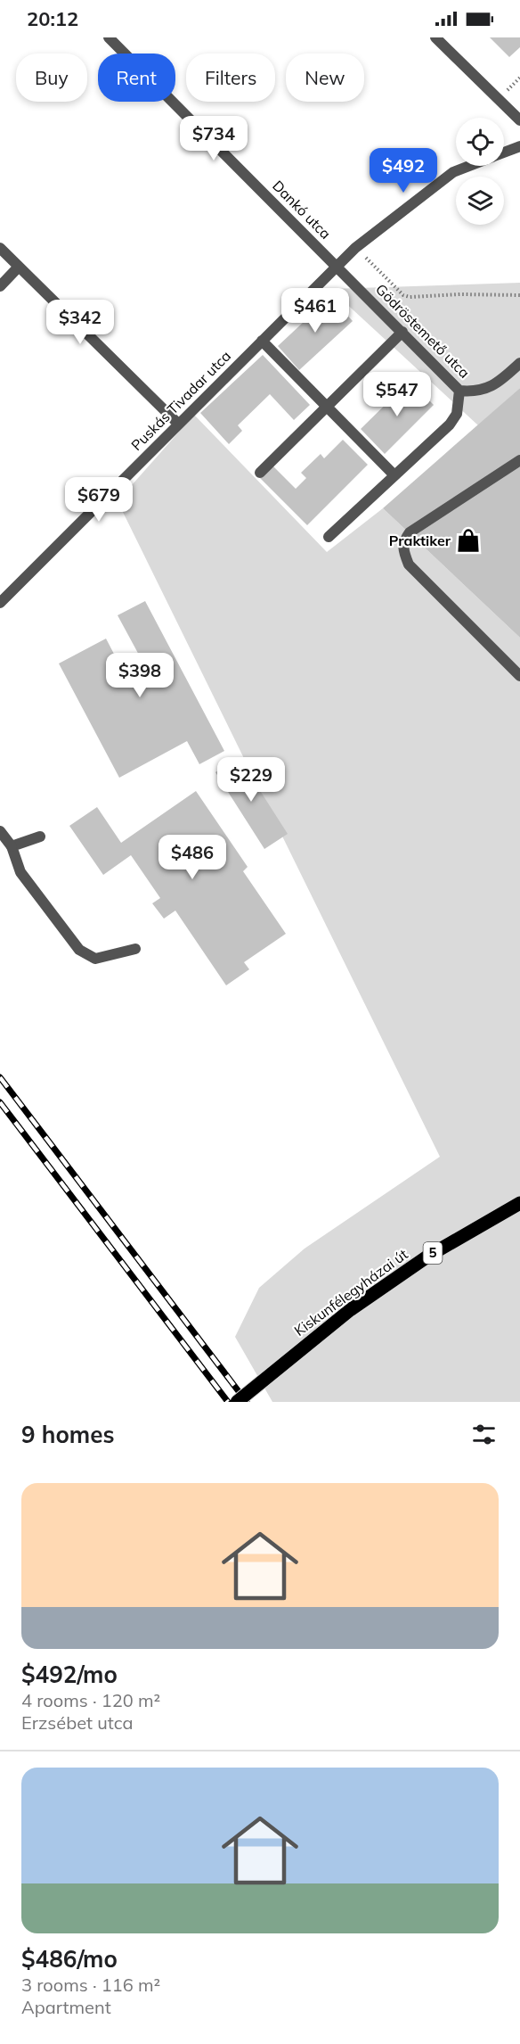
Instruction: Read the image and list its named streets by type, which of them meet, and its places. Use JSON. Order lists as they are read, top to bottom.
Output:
{
  "streets": {
    "main road": ["5", "Kiskunfélegyházai út"],
    "street": ["Dankó utca", "Gödröstemető utca", "Puskás Tivadar utca"]
  },
  "crossings": [
    ["Dankó utca", "Gödröstemető utca"],
    ["Dankó utca", "Puskás Tivadar utca"],
    ["Gödröstemető utca", "Puskás Tivadar utca"]
  ],
  "places": {
    "shop": ["Praktiker"]
  },
  "page": {
    "status": "20:12",
    "chip": [
      "Buy",
      "Rent",
      "Filters",
      "New"
    ],
    "price": [
      "$734",
      "$492",
      "$461",
      "$342",
      "$547",
      "$679",
      "$398",
      "$229",
      "$486"
    ],
    "heading": "9 homes",
    "list": [
      {
        "name": "$492/mo",
        "note": "4 rooms · 120 m² · Erzsébet utca"
      },
      {
        "name": "$486/mo",
        "note": "3 rooms · 116 m² · Apartment"
      }
    ]
  }
}
